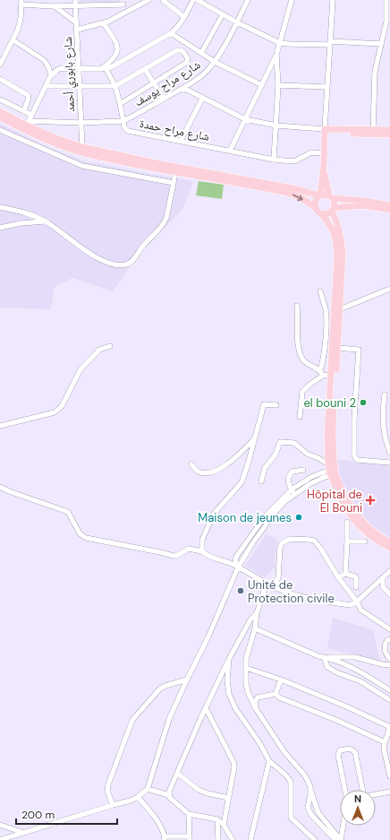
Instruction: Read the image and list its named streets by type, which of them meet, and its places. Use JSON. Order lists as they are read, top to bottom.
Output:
{
  "streets": {
    "street": ["شارع بابوري أحمد", "شارع مراح يوسف", "شارع مراح حمدة"]
  },
  "crossings": [
    ["شارع بابوري أحمد", "شارع مراح حمدة"],
    ["شارع مراح يوسف", "شارع مراح حمدة"]
  ],
  "places": {
    "other": ["el bouni 2", "Maison de jeunes", "Unité de Protection civile"],
    "health": ["Hôpital de El Bouni"]
  },
  "scale_bar": "200 m",
  "north": "top"
}
